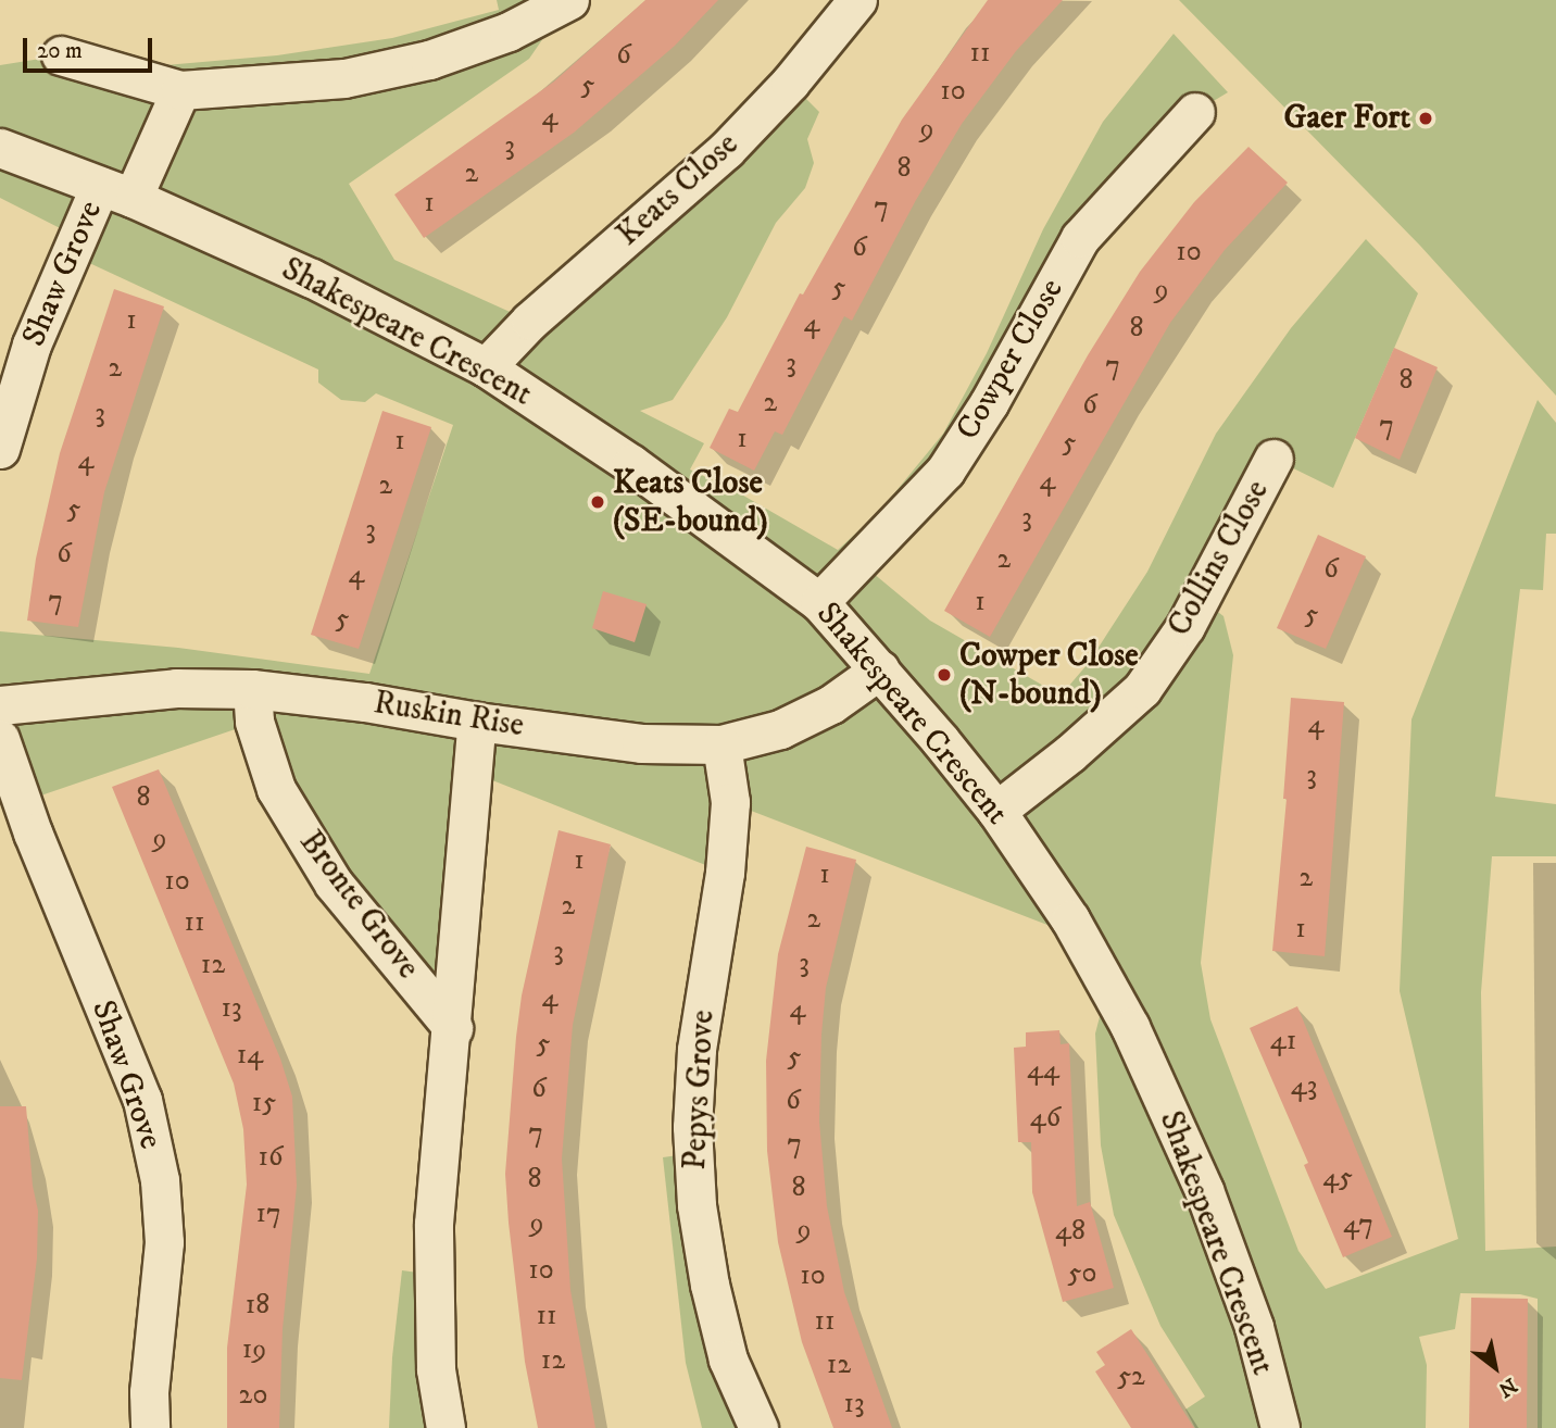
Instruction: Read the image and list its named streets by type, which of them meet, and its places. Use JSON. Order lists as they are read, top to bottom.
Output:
{
  "streets": {
    "street": [
      "Keats Close",
      "Shaw Grove",
      "Shakespeare Crescent",
      "Cowper Close",
      "Collins Close",
      "Ruskin Rise",
      "Bronte Grove",
      "Pepys Grove"
    ]
  },
  "crossings": [
    ["Keats Close", "Shakespeare Crescent"],
    ["Shaw Grove", "Shakespeare Crescent"],
    ["Shakespeare Crescent", "Cowper Close"],
    ["Shakespeare Crescent", "Collins Close"],
    ["Shakespeare Crescent", "Ruskin Rise"],
    ["Ruskin Rise", "Bronte Grove"],
    ["Ruskin Rise", "Pepys Grove"]
  ],
  "places": ["Gaer Fort", "Keats Close (SE-bound)", "Cowper Close (N-bound)"],
  "house_numbers": [
    "11",
    "6",
    "5",
    "10",
    "4",
    "9",
    "3",
    "8",
    "2",
    "1",
    "7",
    "6",
    "10",
    "5",
    "9",
    "1",
    "4",
    "8",
    "3",
    "7",
    "2",
    "8",
    "2",
    "6",
    "3",
    "7",
    "1",
    "1",
    "5",
    "4",
    "4",
    "2",
    "5",
    "3",
    "3",
    "6",
    "2",
    "6",
    "4",
    "7",
    "1",
    "5",
    "5",
    "4",
    "3",
    "8",
    "9",
    "1",
    "1",
    "2",
    "10",
    "2",
    "2",
    "11",
    "1",
    "3",
    "3",
    "12",
    "4",
    "13",
    "4",
    "41",
    "5",
    "14",
    "5",
    "44",
    "43",
    "6",
    "6",
    "15",
    "46",
    "7",
    "7",
    "16",
    "45",
    "8",
    "8",
    "17",
    "9",
    "47",
    "9",
    "48",
    "10",
    "50",
    "10",
    "18",
    "11",
    "11",
    "19",
    "12",
    "12",
    "52",
    "20",
    "13"
  ],
  "scale_bar": "20 m",
  "north": "bottom right"
}
